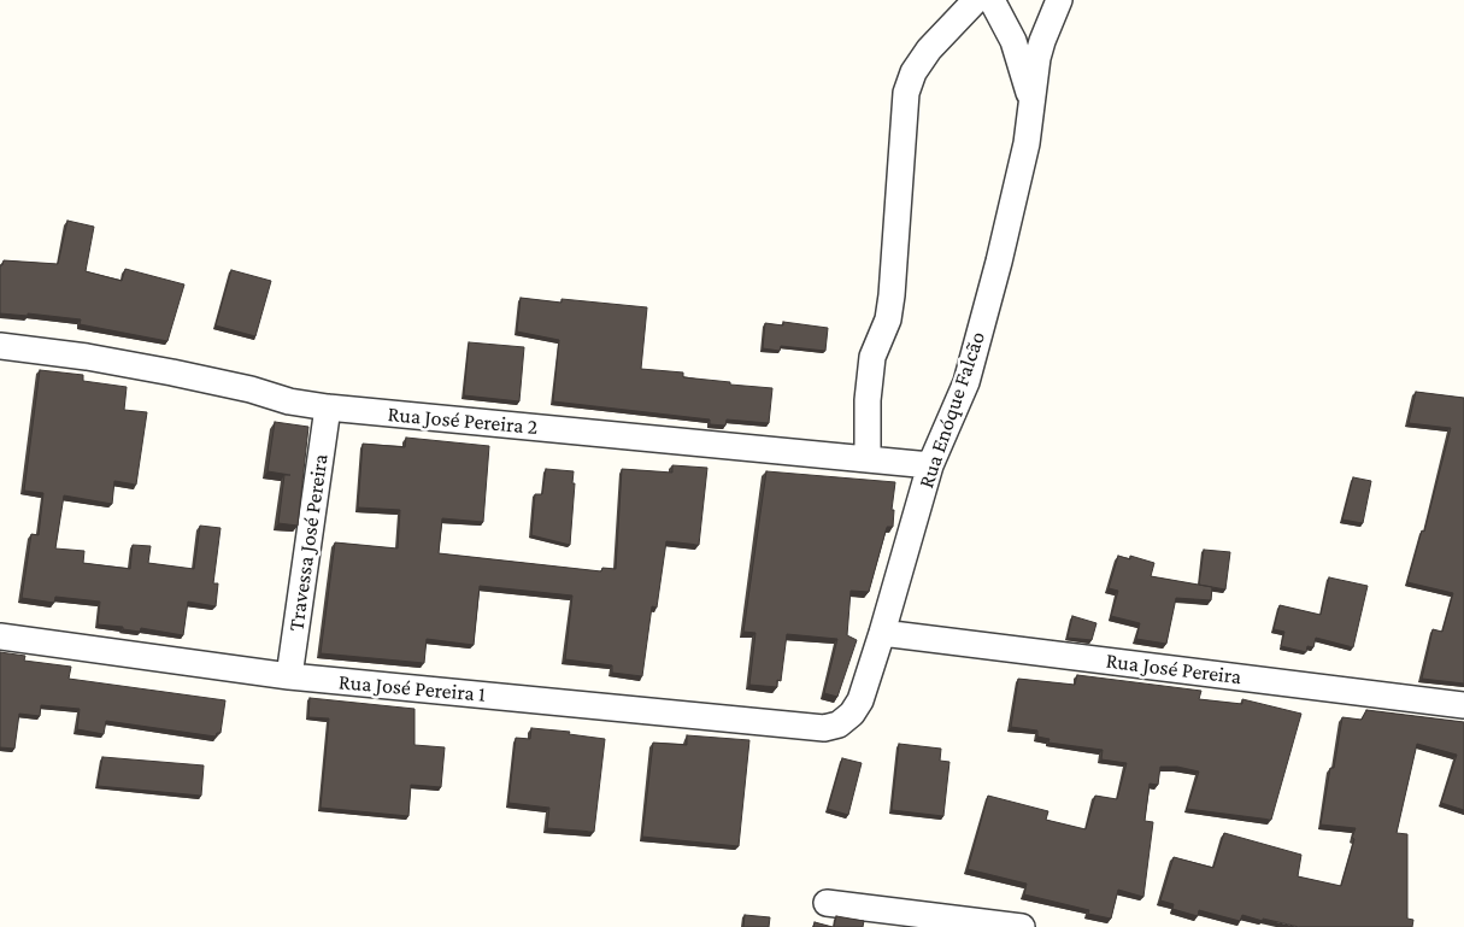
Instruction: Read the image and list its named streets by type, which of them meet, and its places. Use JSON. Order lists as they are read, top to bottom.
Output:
{
  "streets": {
    "street": [
      "Rua Enóque Falcão",
      "Rua José Pereira 2",
      "Travessa José Pereira",
      "Rua José Pereira",
      "Rua José Pereira 1"
    ]
  },
  "crossings": [
    ["Rua Enóque Falcão", "Rua José Pereira 2"],
    ["Rua Enóque Falcão", "Rua José Pereira"],
    ["Rua Enóque Falcão", "Rua José Pereira 1"],
    ["Rua José Pereira 2", "Travessa José Pereira"],
    ["Travessa José Pereira", "Rua José Pereira 1"]
  ]
}
